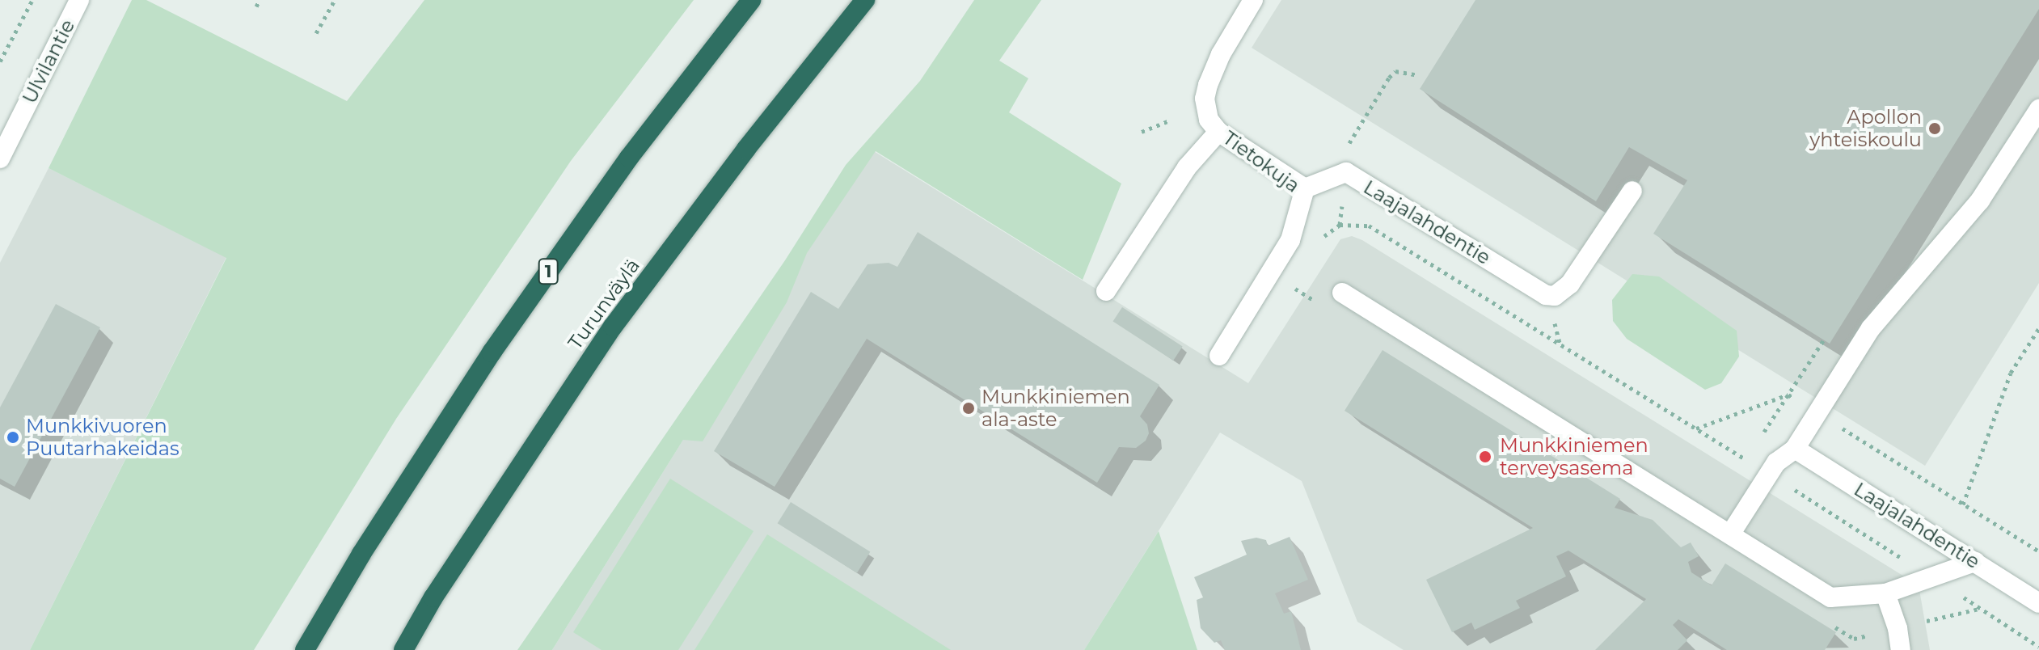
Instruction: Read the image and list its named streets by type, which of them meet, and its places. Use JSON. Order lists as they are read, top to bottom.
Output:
{
  "streets": {
    "highway": ["1", "Turunväylä"],
    "street": ["Ulvilantie", "Tietokuja", "Laajalahdentie"]
  },
  "crossings": [
    ["Tietokuja", "Laajalahdentie"]
  ],
  "places": [
    "Apollon yhteiskoulu",
    "Munkkiniemen ala-aste",
    "Munkkivuoren Puutarhakeidas",
    "Munkkiniemen terveysasema"
  ]
}
